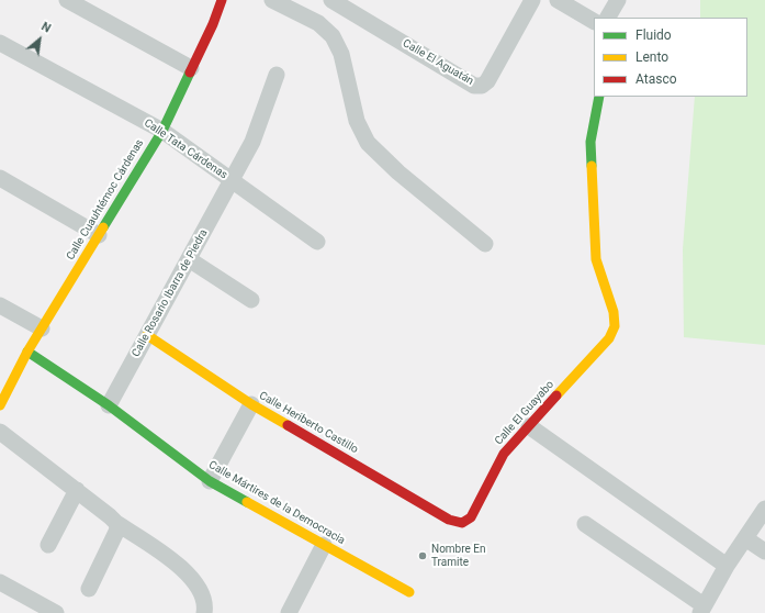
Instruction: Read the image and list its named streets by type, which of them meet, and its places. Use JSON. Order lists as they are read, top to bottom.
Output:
{
  "streets": {
    "street": [
      "Calle El Aguatán",
      "Calle Tata Cárdenas",
      "Calle Cuauhtémoc Cárdenas",
      "Calle Rosario Ibarra de Piedra",
      "Calle El Guayabo",
      "Calle Heriberto Castillo",
      "Calle Mártires de la Democracia"
    ]
  },
  "crossings": [
    ["Calle Tata Cárdenas", "Calle Cuauhtémoc Cárdenas"],
    ["Calle Tata Cárdenas", "Calle Rosario Ibarra de Piedra"],
    ["Calle Cuauhtémoc Cárdenas", "Calle Mártires de la Democracia"],
    ["Calle Rosario Ibarra de Piedra", "Calle Heriberto Castillo"],
    ["Calle Rosario Ibarra de Piedra", "Calle Mártires de la Democracia"],
    ["Calle El Guayabo", "Calle Heriberto Castillo"]
  ],
  "places": ["Nombre En Tramite"],
  "legend": ["Fluido", "Lento", "Atasco"],
  "north": "top right"
}
